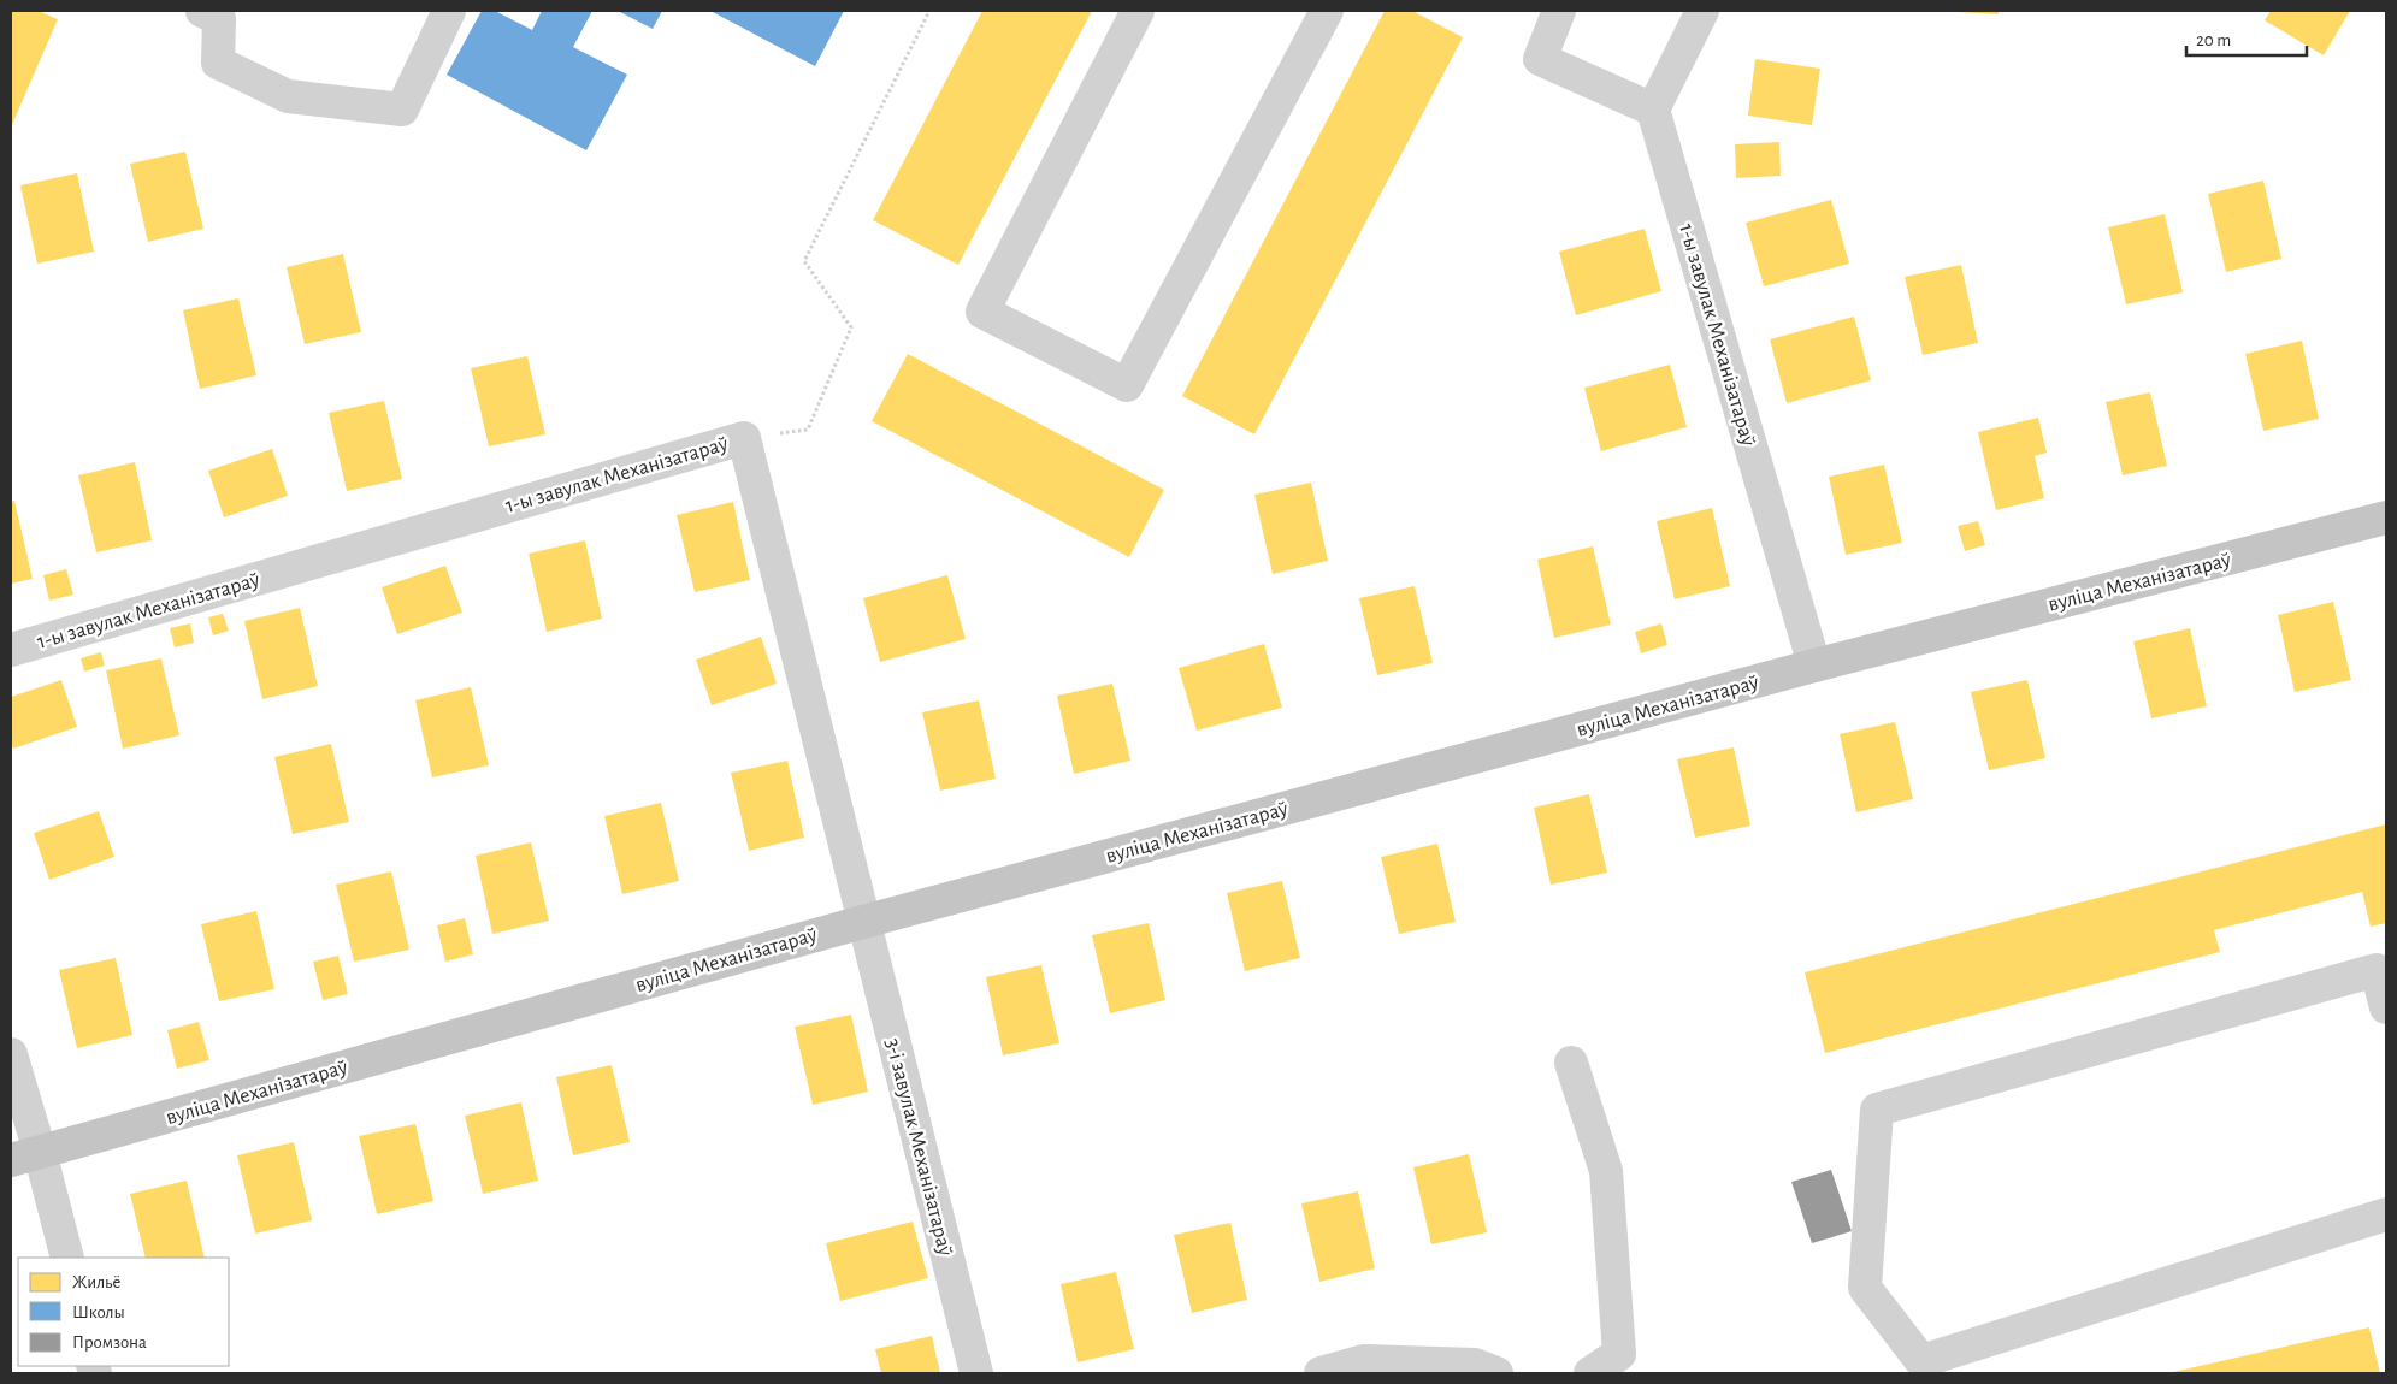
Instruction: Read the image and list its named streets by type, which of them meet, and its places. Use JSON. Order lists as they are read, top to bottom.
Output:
{
  "streets": {
    "main road": ["вуліца Механізатараў"],
    "street": ["1-ы завулак Механізатараў", "3-і завулак Механізатараў"]
  },
  "crossings": [
    ["1-ы завулак Механізатараў", "вуліца Механізатараў"],
    ["1-ы завулак Механізатараў", "3-і завулак Механізатараў"],
    ["вуліца Механізатараў", "3-і завулак Механізатараў"]
  ],
  "legend": ["Жильё", "Школы", "Промзона"],
  "scale_bar": "20 m"
}
